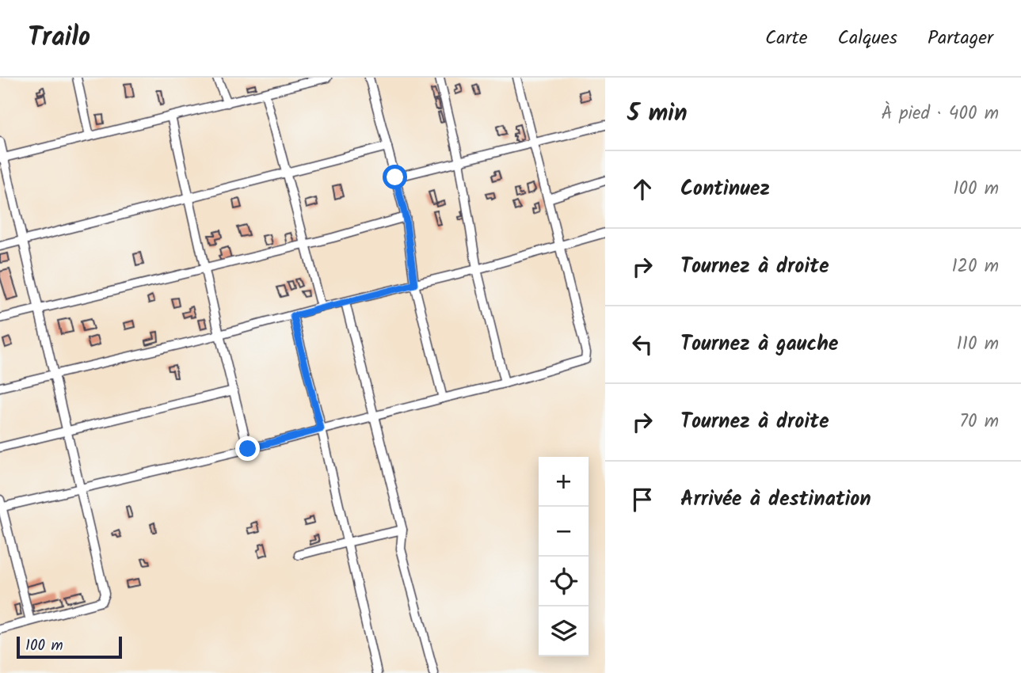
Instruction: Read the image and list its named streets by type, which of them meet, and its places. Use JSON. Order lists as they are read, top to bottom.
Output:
{
  "scale_bar": "100 m",
  "page": {
    "header": "Trailo",
    "nav": ["Carte", "Calques", "Partager"],
    "heading": ["5 min", "À pied · 400 m"],
    "list": [
      ["Continuez", "100 m"],
      ["Tournez à droite", "120 m"],
      ["Tournez à gauche", "110 m"],
      ["Tournez à droite", "70 m"],
      "Arrivée à destination"
    ],
    "map_buttons": ["+", "−"],
    "scale": "100 m"
  }
}
